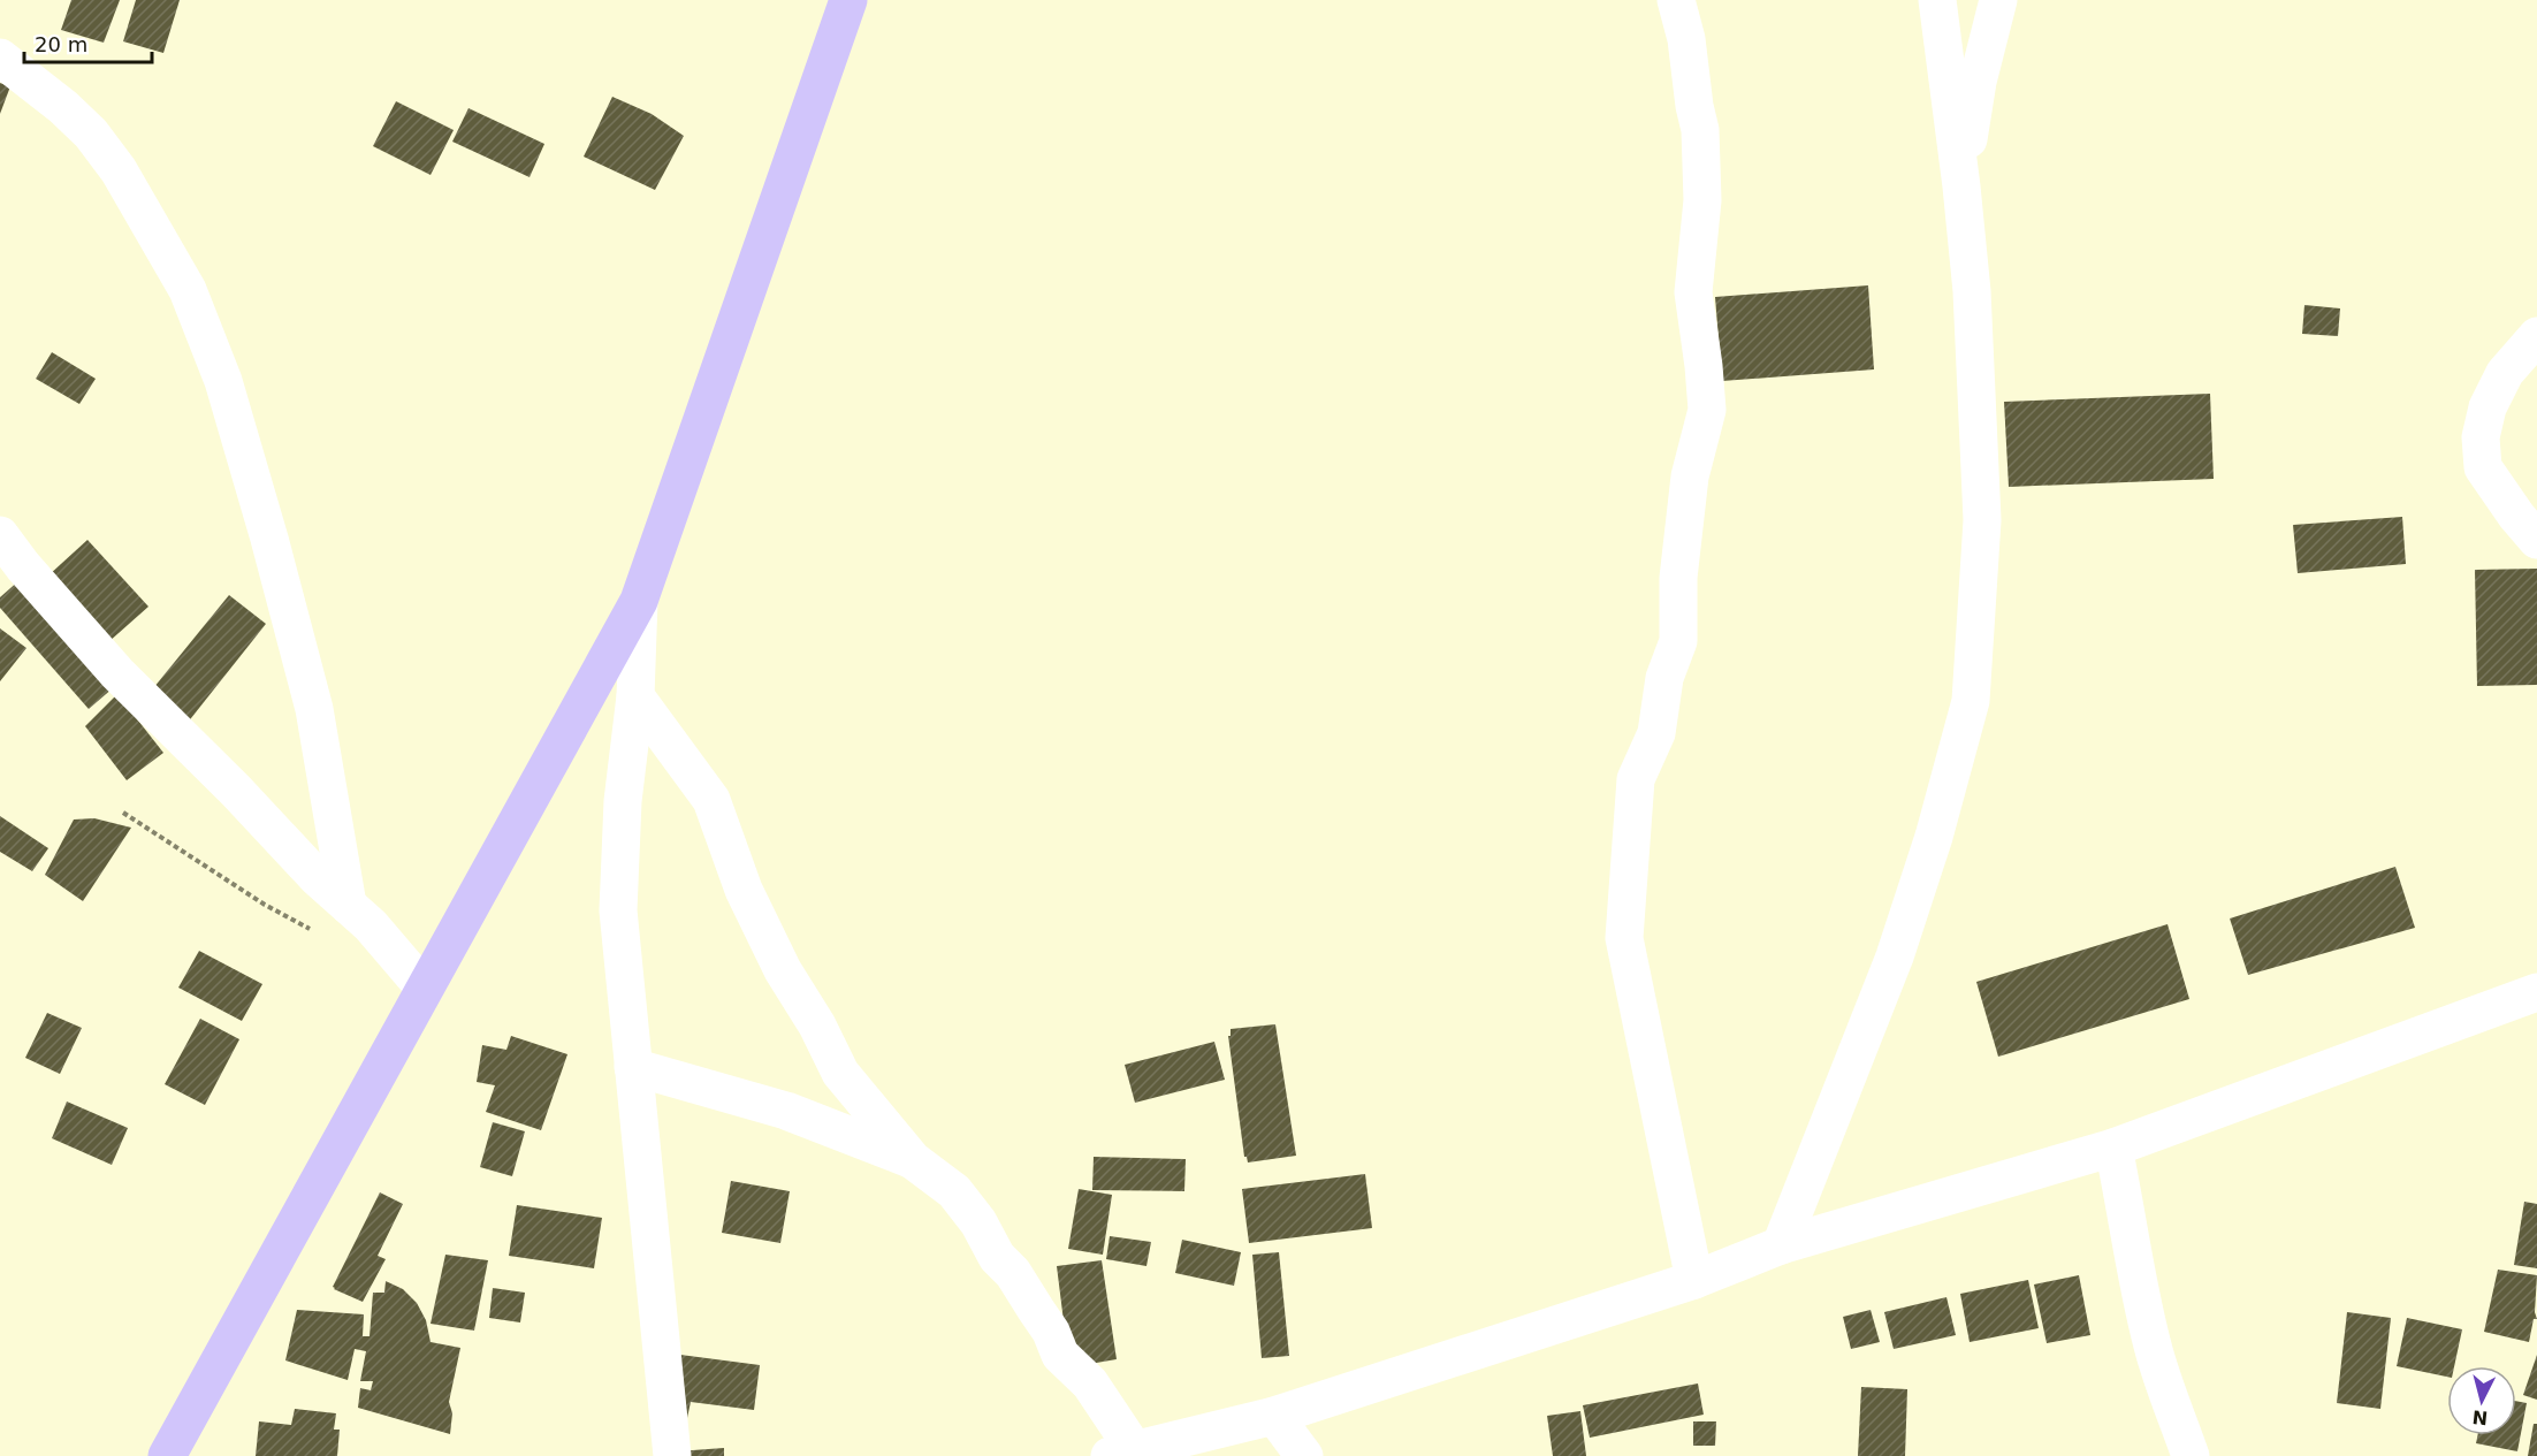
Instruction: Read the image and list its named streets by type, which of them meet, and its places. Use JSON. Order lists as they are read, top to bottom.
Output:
{
  "scale_bar": "20 m",
  "north": "bottom"
}
